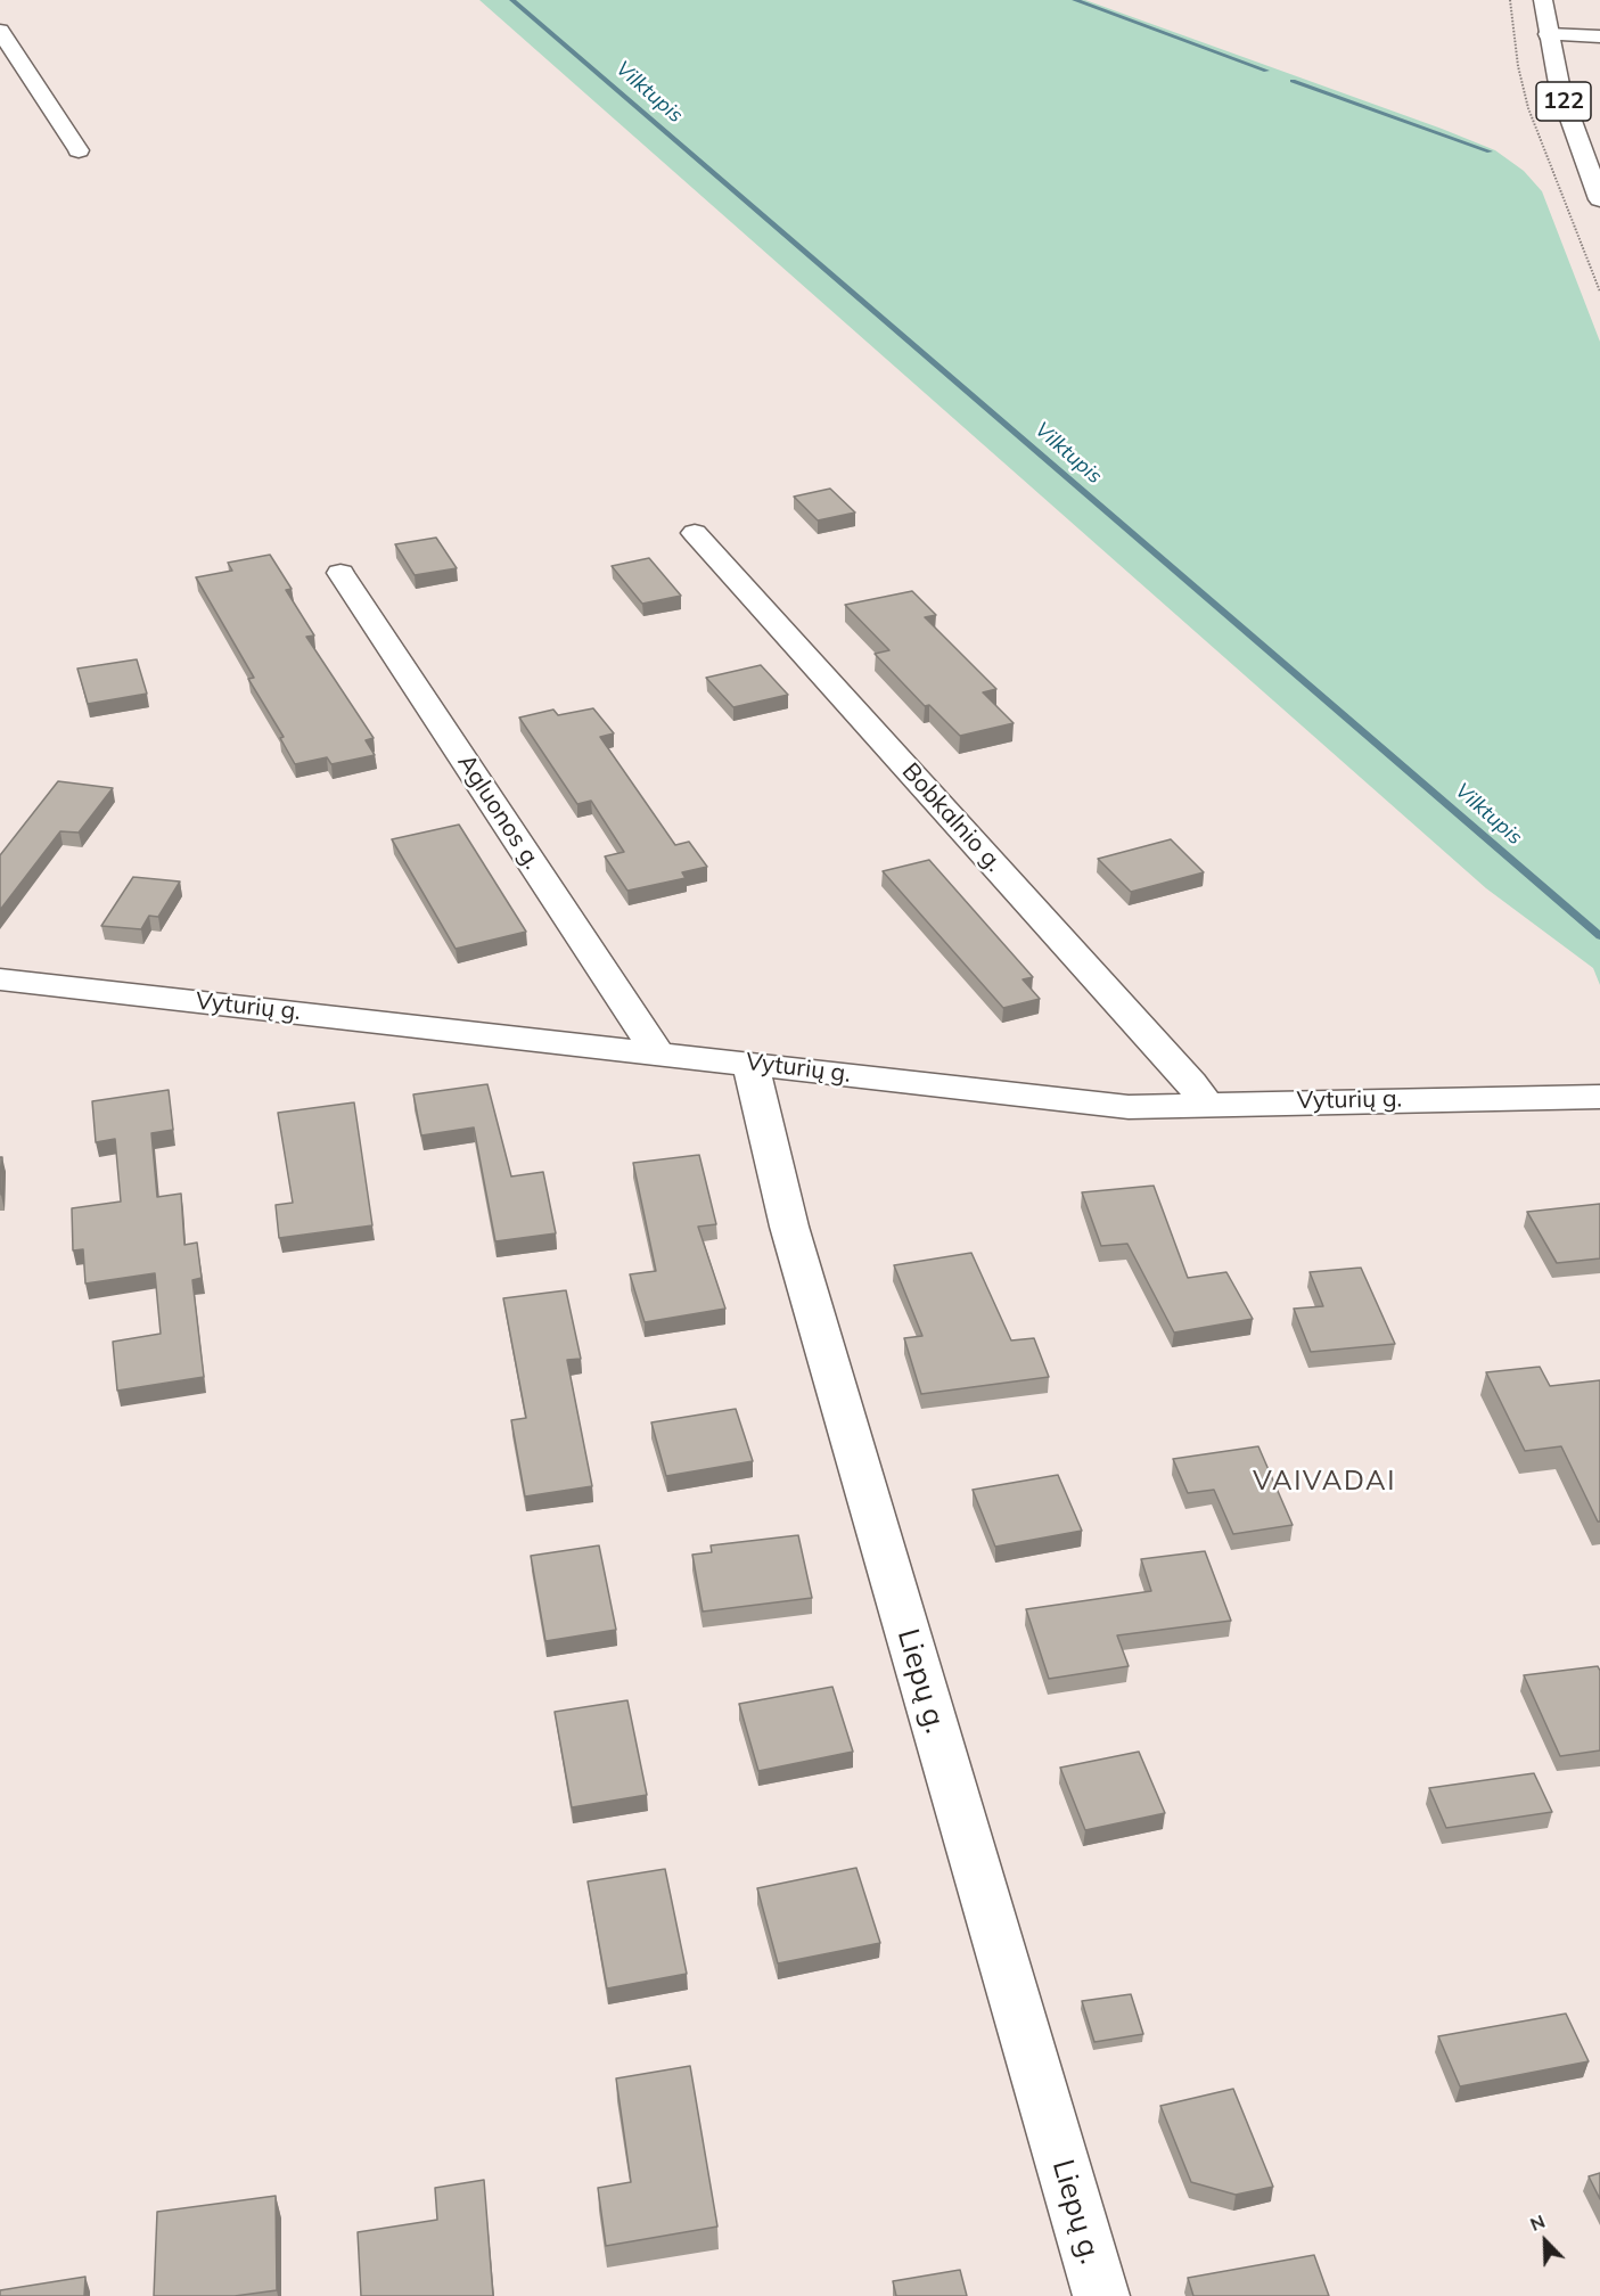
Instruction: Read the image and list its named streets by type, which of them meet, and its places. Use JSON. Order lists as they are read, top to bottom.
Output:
{
  "streets": {
    "street": [
      "122",
      "Agluonos g.",
      "Bobkalnio g.",
      "Vyturių g.",
      "Liepų g."
    ]
  },
  "crossings": [
    ["Agluonos g.", "Vyturių g."],
    ["Bobkalnio g.", "Vyturių g."],
    ["Vyturių g.", "Liepų g."]
  ],
  "districts": ["VAIVADAI"],
  "water": ["Vilktupis"],
  "north": "top left"
}
